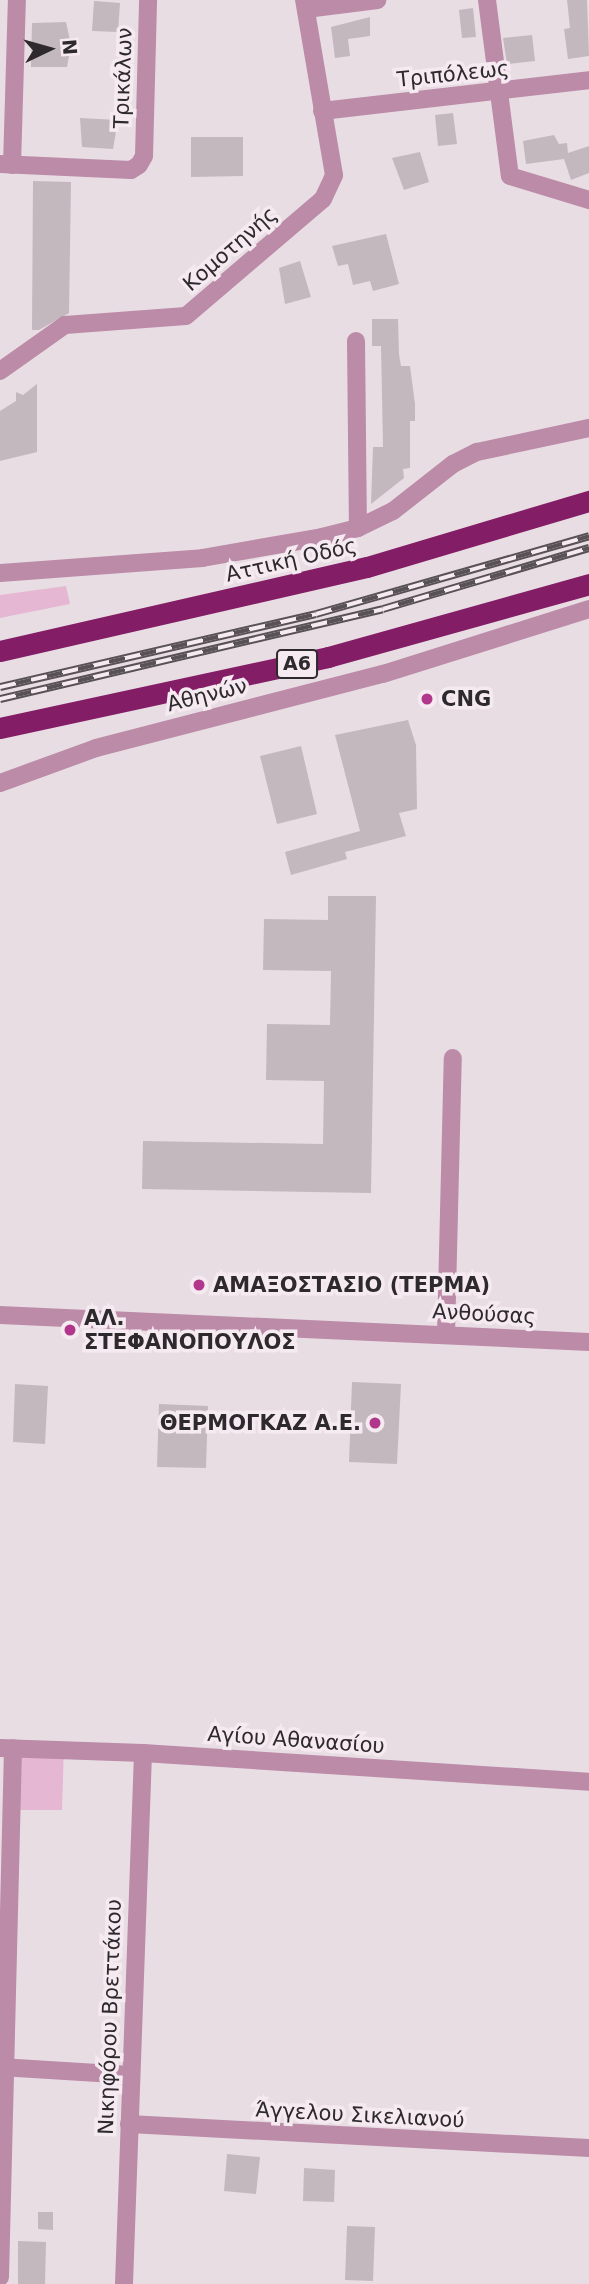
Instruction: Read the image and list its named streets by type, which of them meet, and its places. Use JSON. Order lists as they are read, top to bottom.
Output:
{
  "streets": {
    "highway": ["Αττική Οδός", "Α6"],
    "street": [
      "Τριπόλεως",
      "Τρικάλων",
      "Κομοτηνής",
      "Αθηνών",
      "Ανθούσας",
      "Αγίου Αθανασίου",
      "Νικηφόρου Βρεττάκου",
      "Άγγελου Σικελιανού"
    ]
  },
  "crossings": [
    ["Τριπόλεως", "Κομοτηνής"],
    ["Αγίου Αθανασίου", "Νικηφόρου Βρεττάκου"],
    ["Νικηφόρου Βρεττάκου", "Άγγελου Σικελιανού"]
  ],
  "places": [
    "CNG",
    "ΑΜΑΞΟΣΤΑΣΙΟ (ΤΕΡΜΑ)",
    "ΑΛ. ΣΤΕΦΑΝΟΠΟΥΛΟΣ",
    "ΘΕΡΜΟΓΚΑΖ Α.Ε."
  ],
  "north": "right"
}
